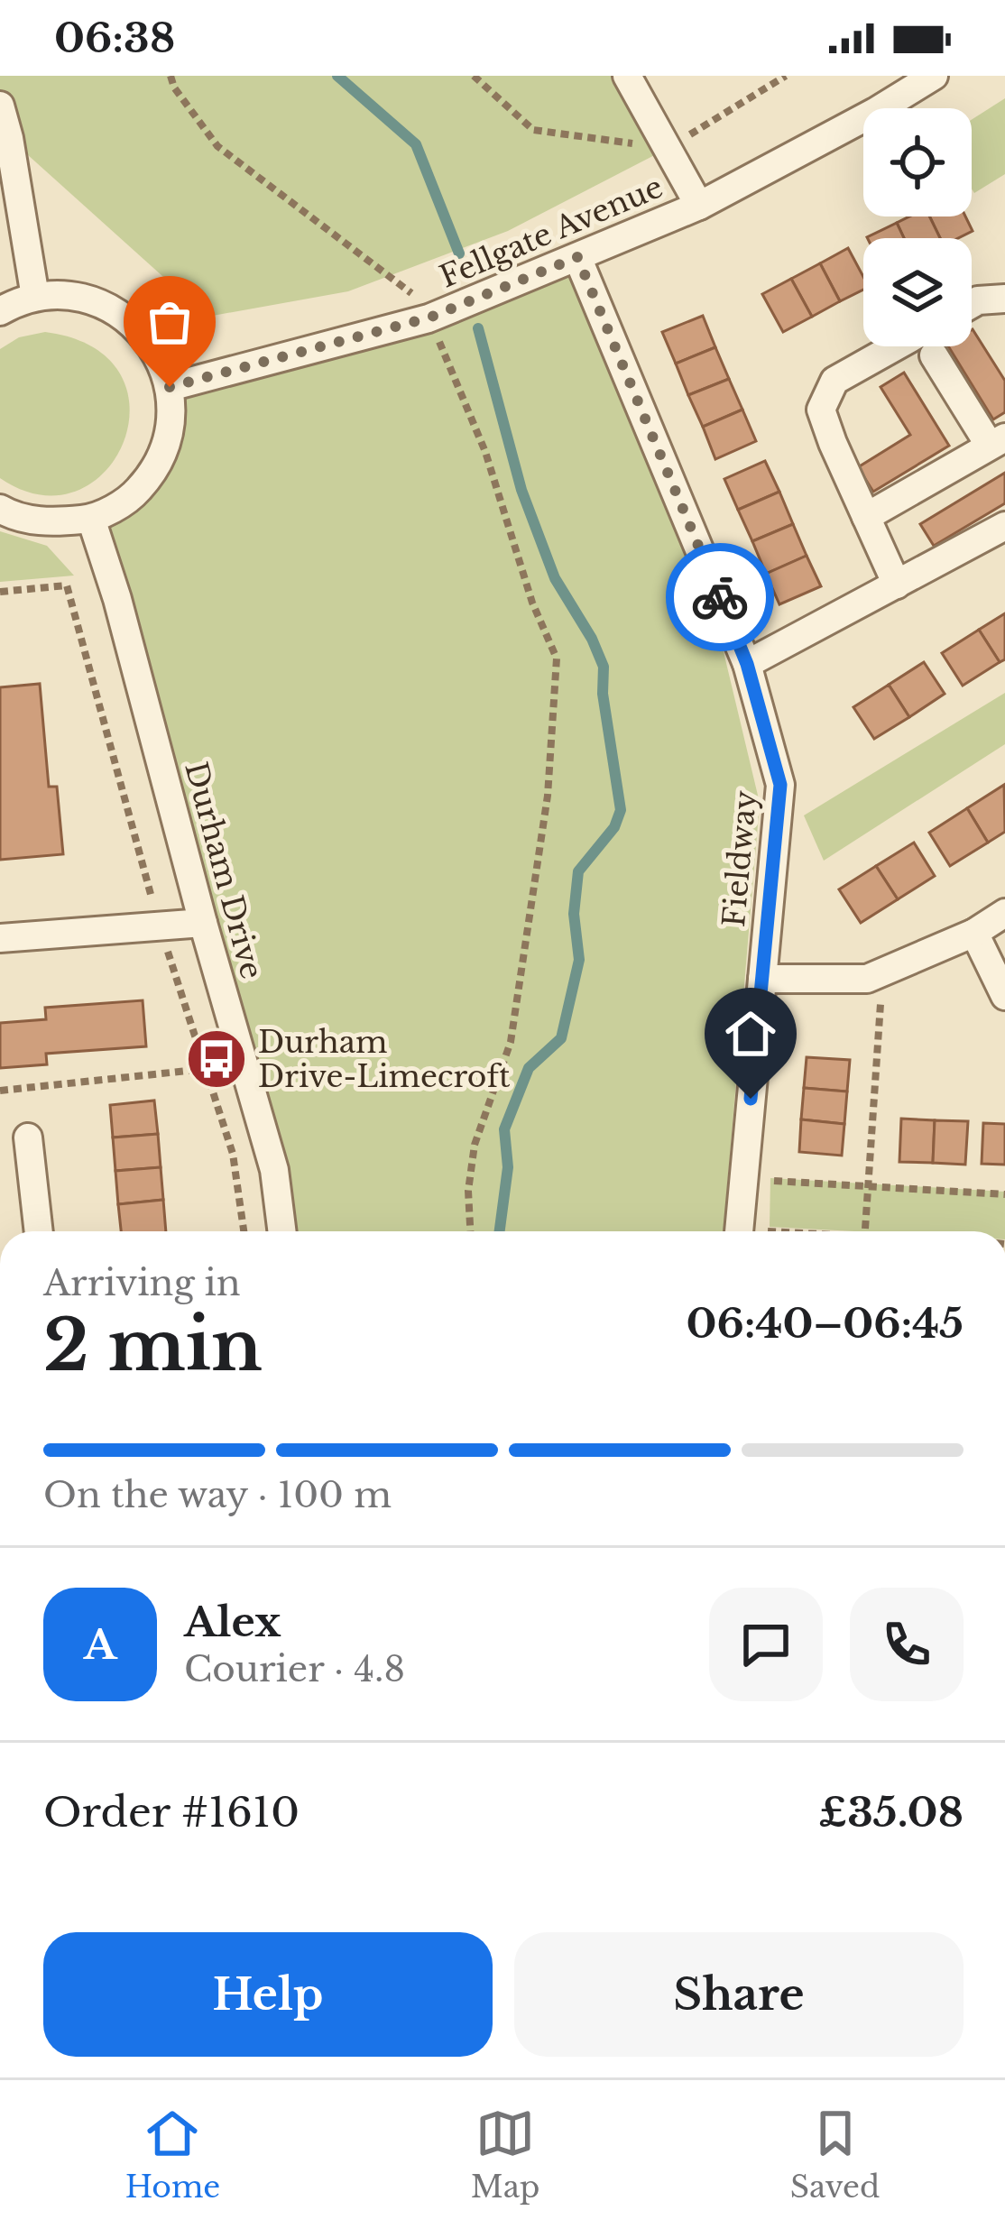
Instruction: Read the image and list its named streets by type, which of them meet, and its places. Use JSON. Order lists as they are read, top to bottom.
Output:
{
  "streets": {
    "street": ["Fellgate Avenue", "Fieldway", "Durham Drive"]
  },
  "crossings": [
    ["Fellgate Avenue", "Fieldway"]
  ],
  "places": {
    "bus stop": ["Durham Drive-Limecroft"]
  },
  "page": {
    "status": "06:38",
    "heading": ["2 min", "Arriving in", "06:40–06:45"],
    "panel": [
      "Alex",
      "Courier · 4.8",
      "Order #1610",
      "£35.08"
    ],
    "bar": "On the way · 100 m",
    "round": "A",
    "buttons": ["Help", "Share"],
    "tabs": ["Home", "Map", "Saved"]
  }
}
